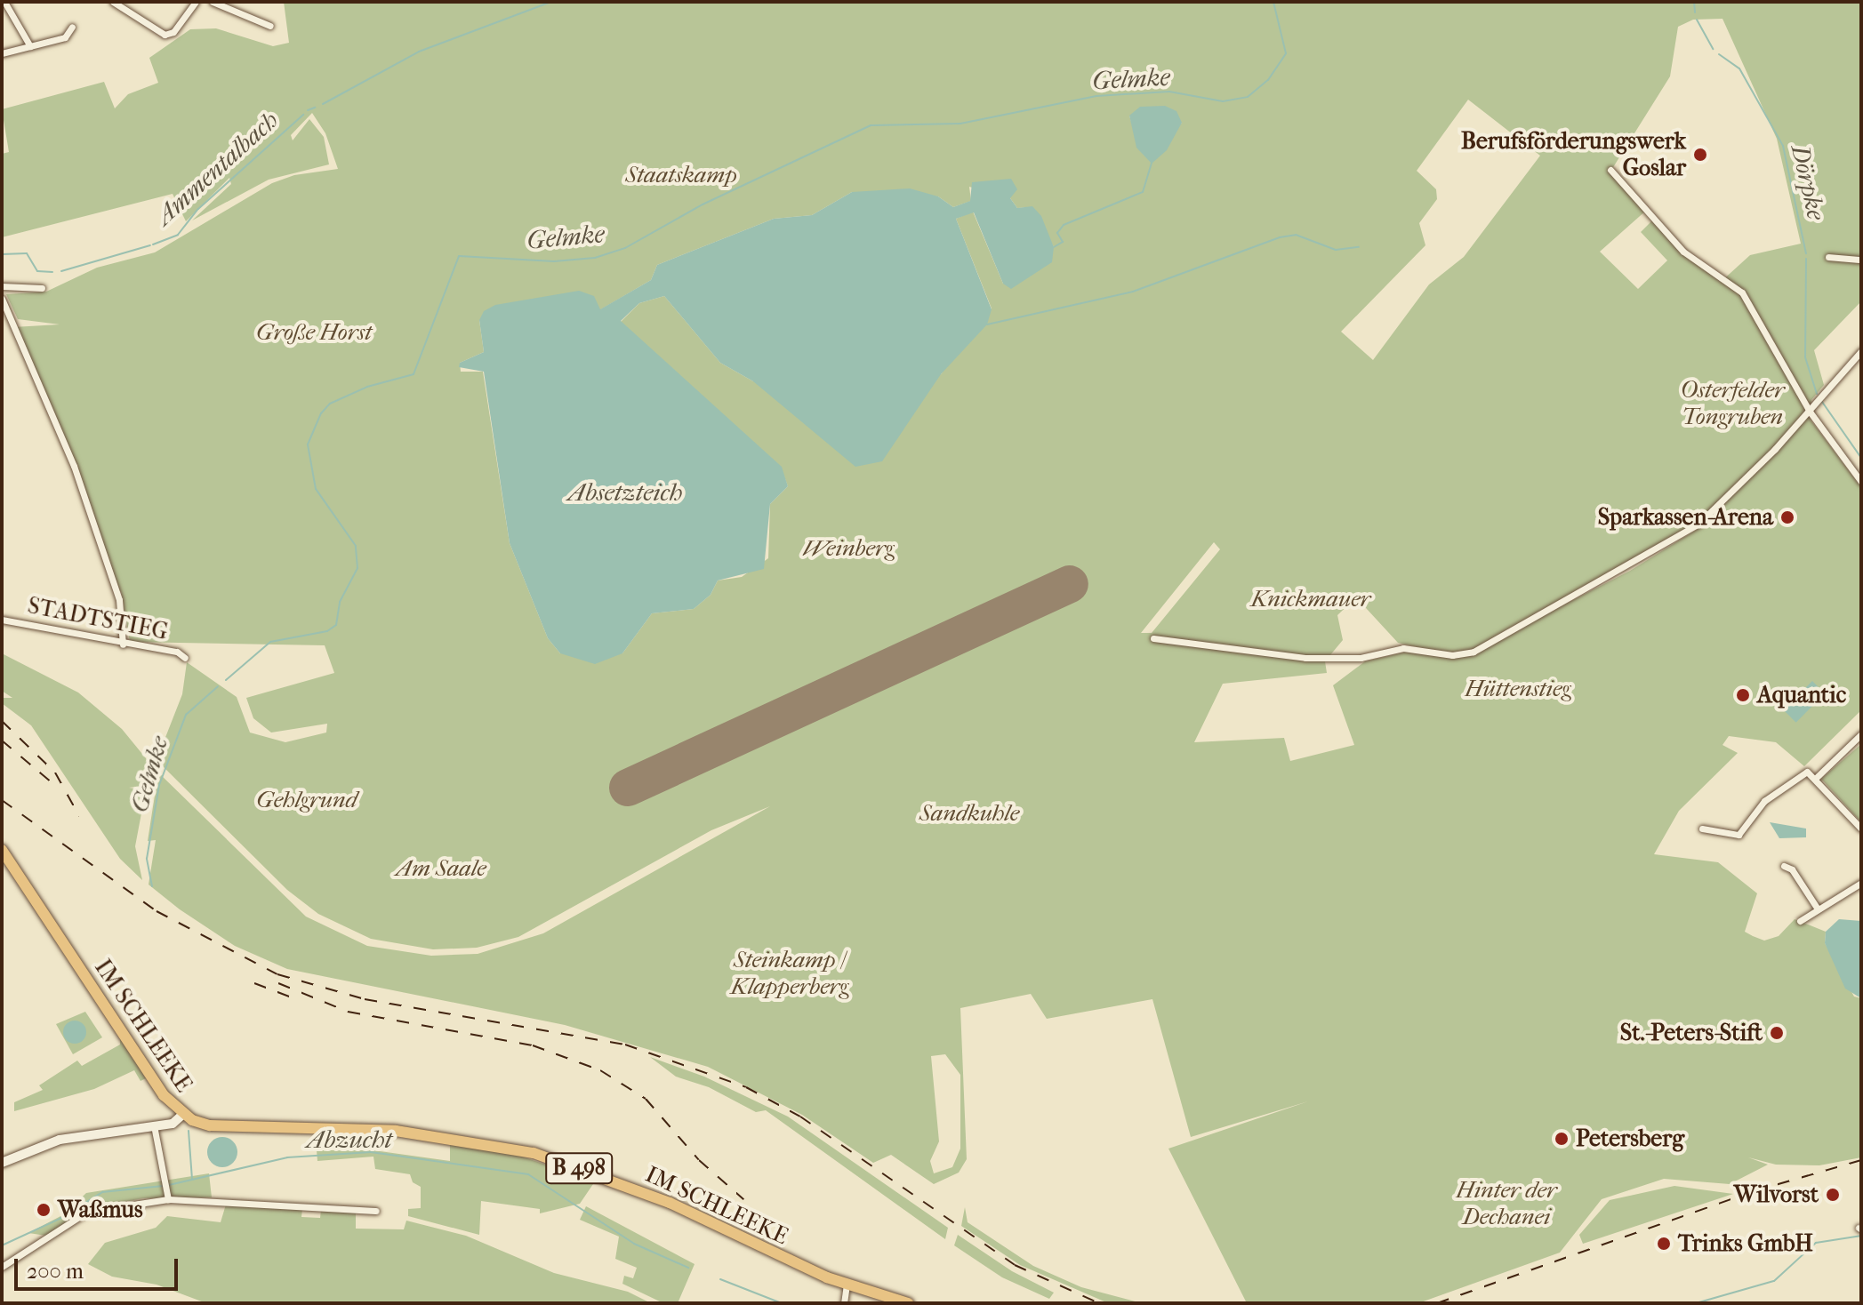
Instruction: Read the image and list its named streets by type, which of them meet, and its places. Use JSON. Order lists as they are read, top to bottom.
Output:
{
  "streets": {
    "main road": ["IM SCHLEEKE", "B 498"],
    "street": ["STADTSTIEG"]
  },
  "water": [
    "Gelmke",
    "Ammentalbach",
    "Dörpke",
    "Absetzteich",
    "Abzucht"
  ],
  "parks": [
    "Staatskamp",
    "Große Horst",
    "Osterfelder Tongruben",
    "Weinberg",
    "Knickmauer",
    "Hüttenstieg",
    "Gehlgrund",
    "Sandkuhle",
    "Am Saale",
    "Steinkamp / Klapperberg",
    "Hinter der Dechanei"
  ],
  "places": [
    "Berufsförderungswerk Goslar",
    "Sparkassen-Arena",
    "Aquantic",
    "St.-Peters-Stift",
    "Petersberg",
    "Wilvorst",
    "Waßmus",
    "Trinks GmbH"
  ],
  "scale_bar": "200 m"
}
